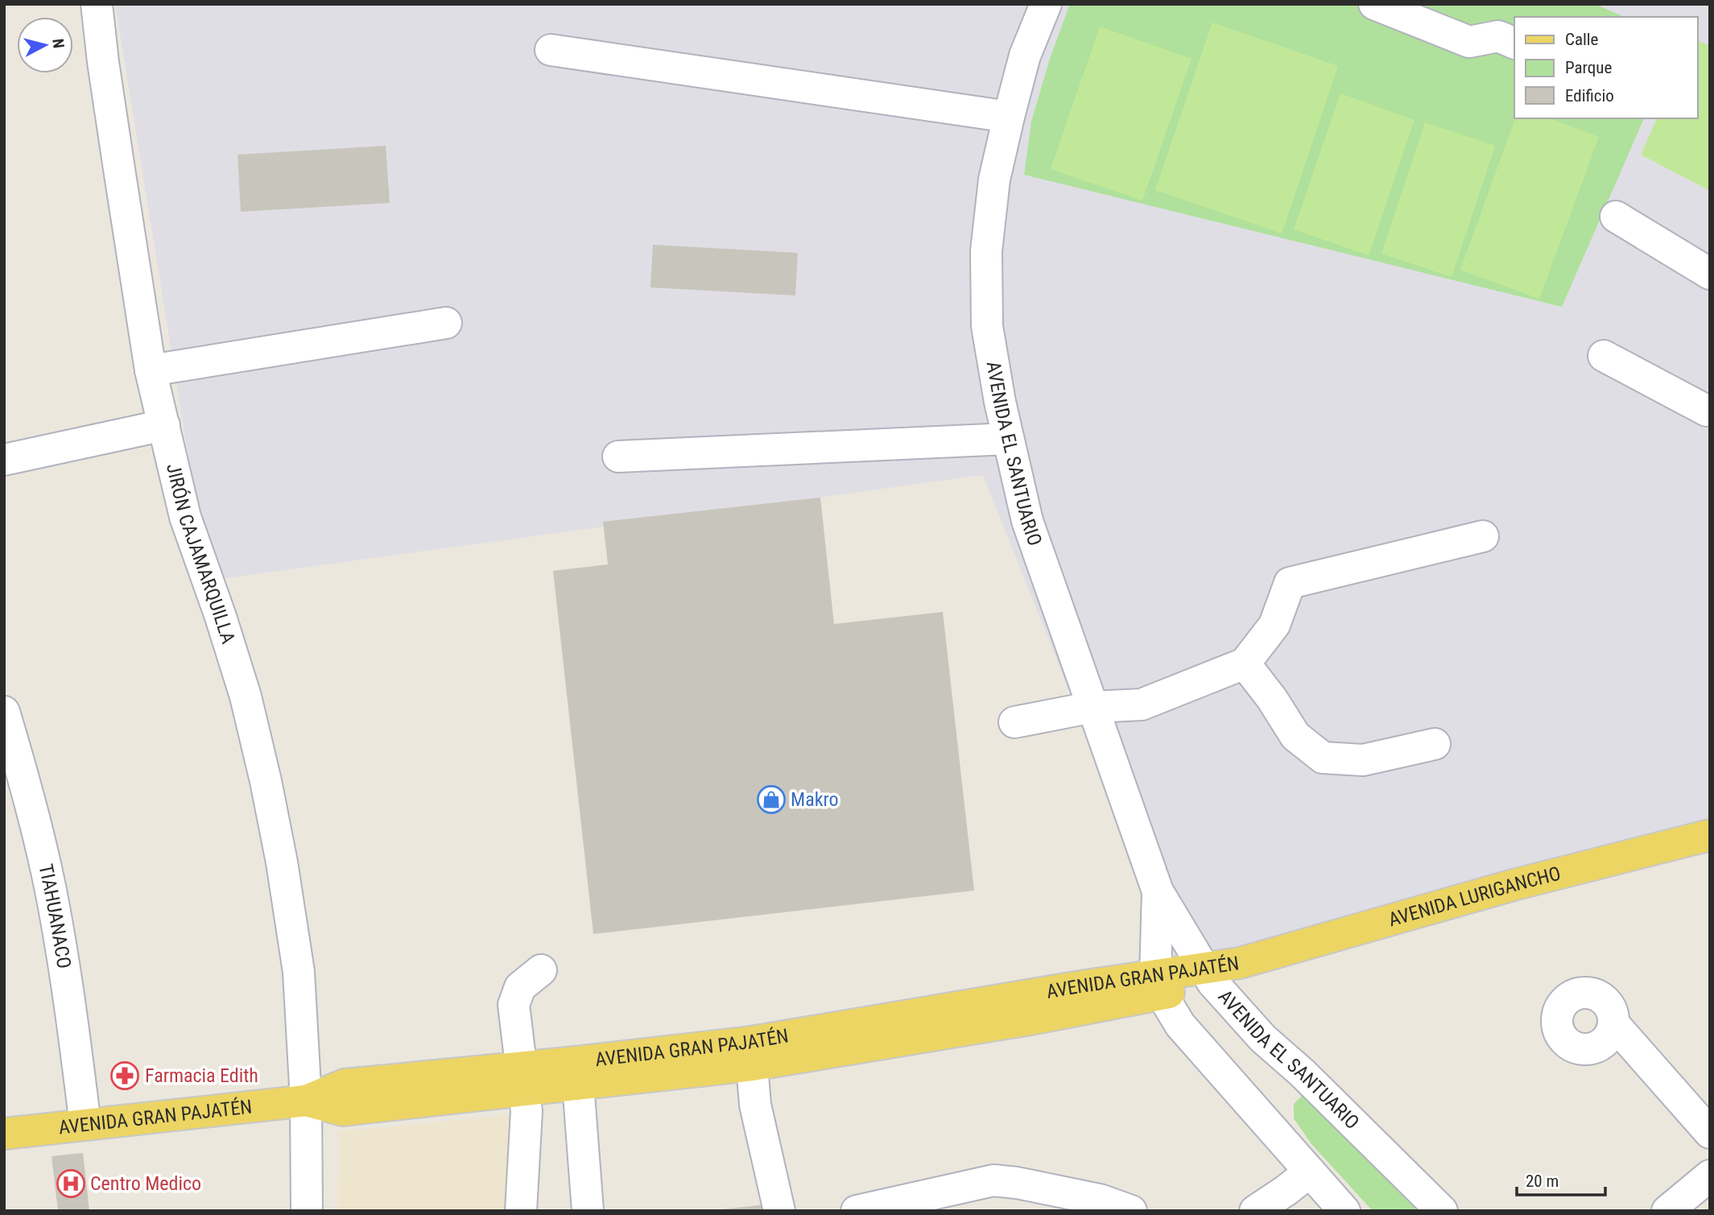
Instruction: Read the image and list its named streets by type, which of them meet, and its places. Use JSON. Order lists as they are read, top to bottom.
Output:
{
  "streets": {
    "main road": ["AVENIDA LURIGANCHO", "AVENIDA GRAN PAJATÉN"],
    "street": ["AVENIDA EL SANTUARIO", "JIRÓN CAJAMARQUILLA", "TIAHUANACO"]
  },
  "crossings": [
    ["AVENIDA EL SANTUARIO", "AVENIDA GRAN PAJATÉN"],
    ["JIRÓN CAJAMARQUILLA", "AVENIDA GRAN PAJATÉN"],
    ["AVENIDA LURIGANCHO", "AVENIDA GRAN PAJATÉN"],
    ["TIAHUANACO", "AVENIDA GRAN PAJATÉN"]
  ],
  "places": {
    "shop": ["Makro"],
    "pharmacy": ["Farmacia Edith"],
    "hospital": ["Centro Medico"]
  },
  "legend": ["Calle", "Parque", "Edificio"],
  "scale_bar": "20 m",
  "north": "right"
}
